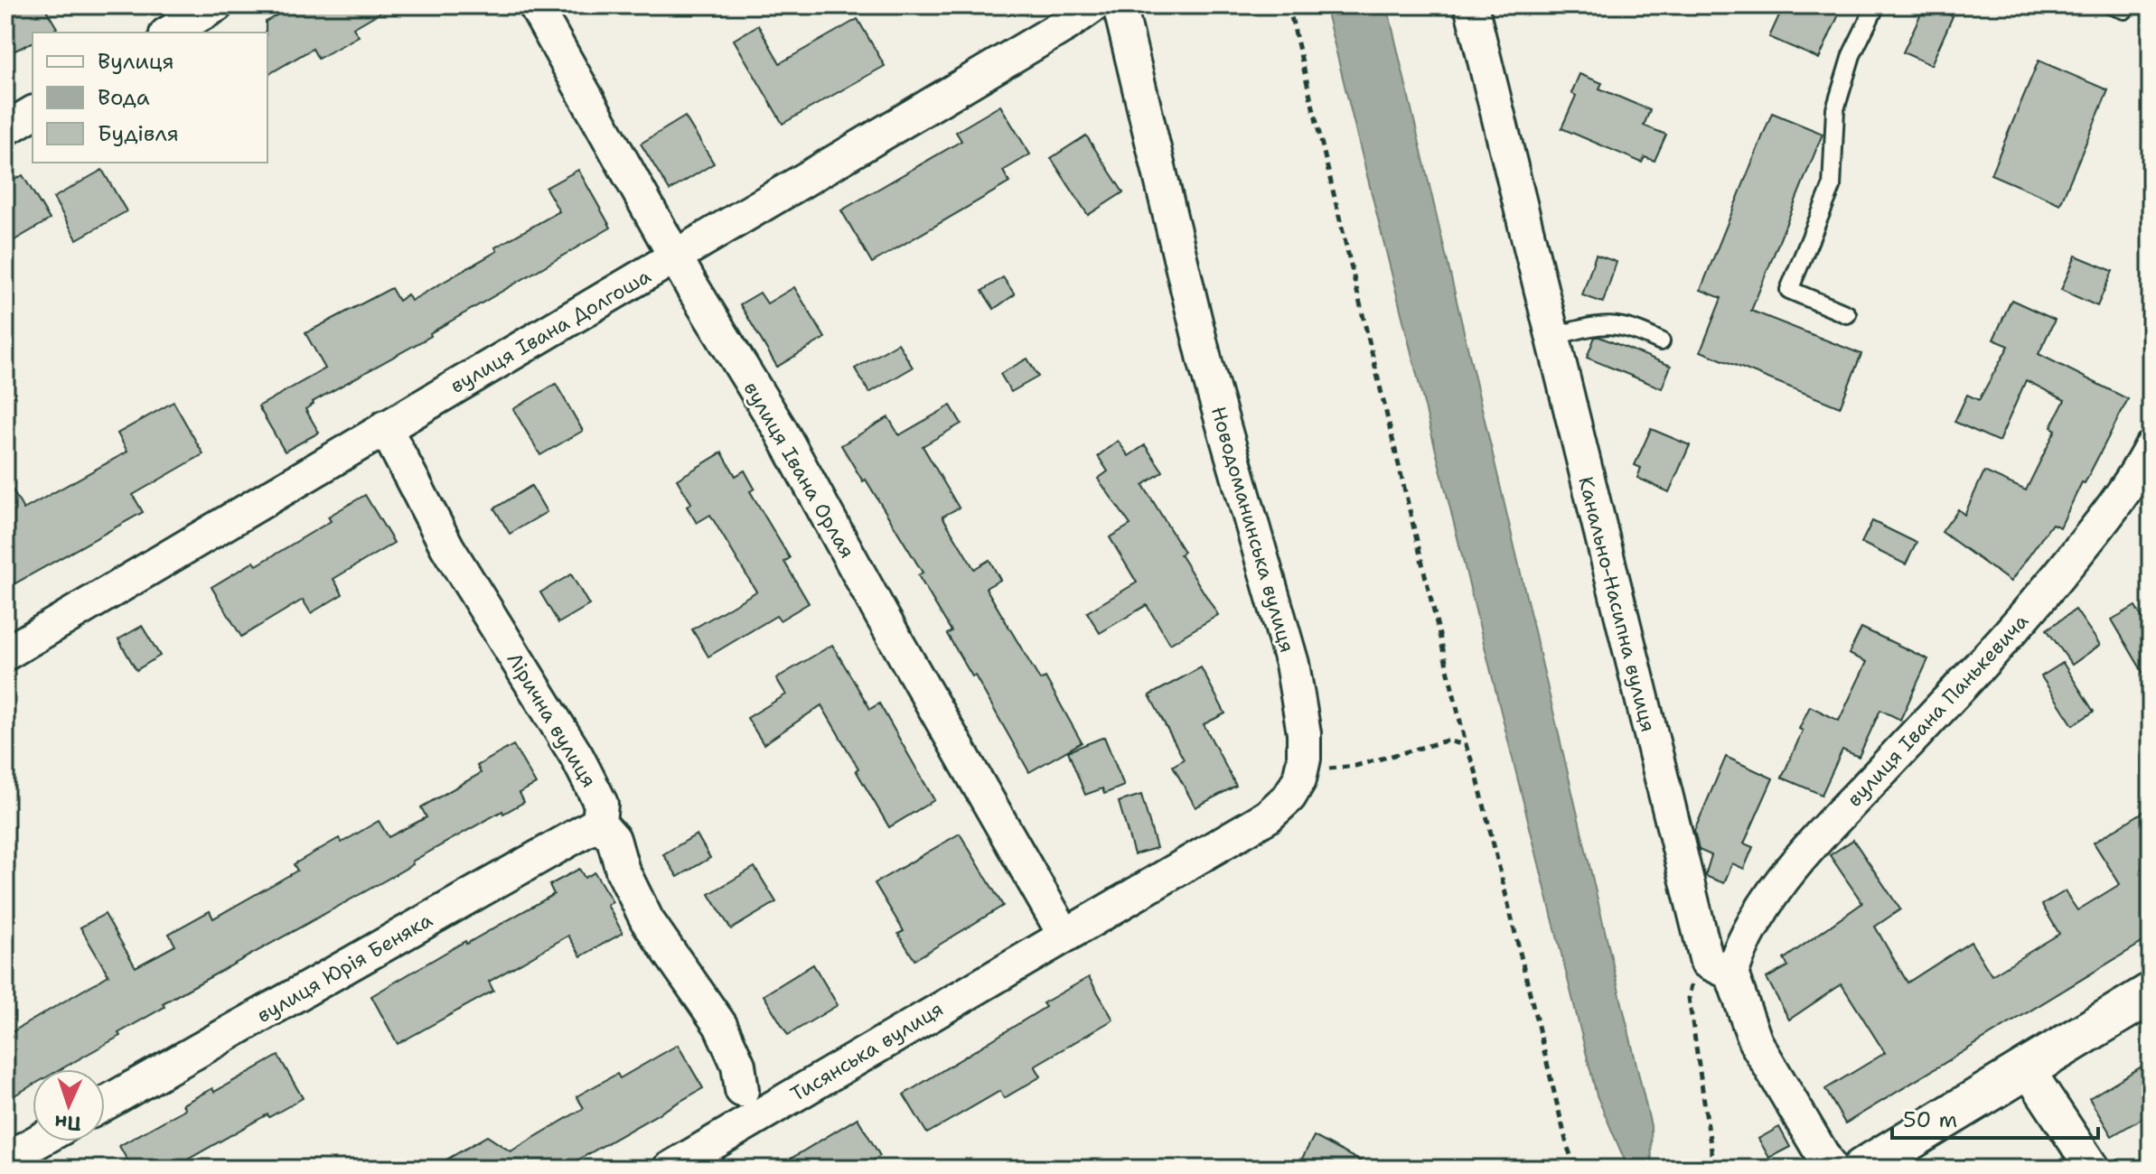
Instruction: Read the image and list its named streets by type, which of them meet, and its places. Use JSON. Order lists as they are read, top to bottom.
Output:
{
  "streets": {
    "street": [
      "вулиця Івана Долгоша",
      "вулиця Івана Орлая",
      "Новодоманинська вулиця",
      "Канально-Насипна вулиця",
      "вулиця Івана Панькевича",
      "Лірична вулиця",
      "вулиця Юрія Беняка",
      "Тисянська вулиця"
    ]
  },
  "crossings": [
    ["вулиця Івана Долгоша", "вулиця Івана Орлая"],
    ["вулиця Івана Долгоша", "Лірична вулиця"],
    ["вулиця Івана Орлая", "Новодоманинська вулиця"],
    ["вулиця Івана Орлая", "Тисянська вулиця"],
    ["Новодоманинська вулиця", "Тисянська вулиця"],
    ["Канально-Насипна вулиця", "вулиця Івана Панькевича"],
    ["Лірична вулиця", "вулиця Юрія Беняка"]
  ],
  "legend": ["Вулиця", "Вода", "Будівля"],
  "scale_bar": "50 m",
  "north": "bottom"
}
